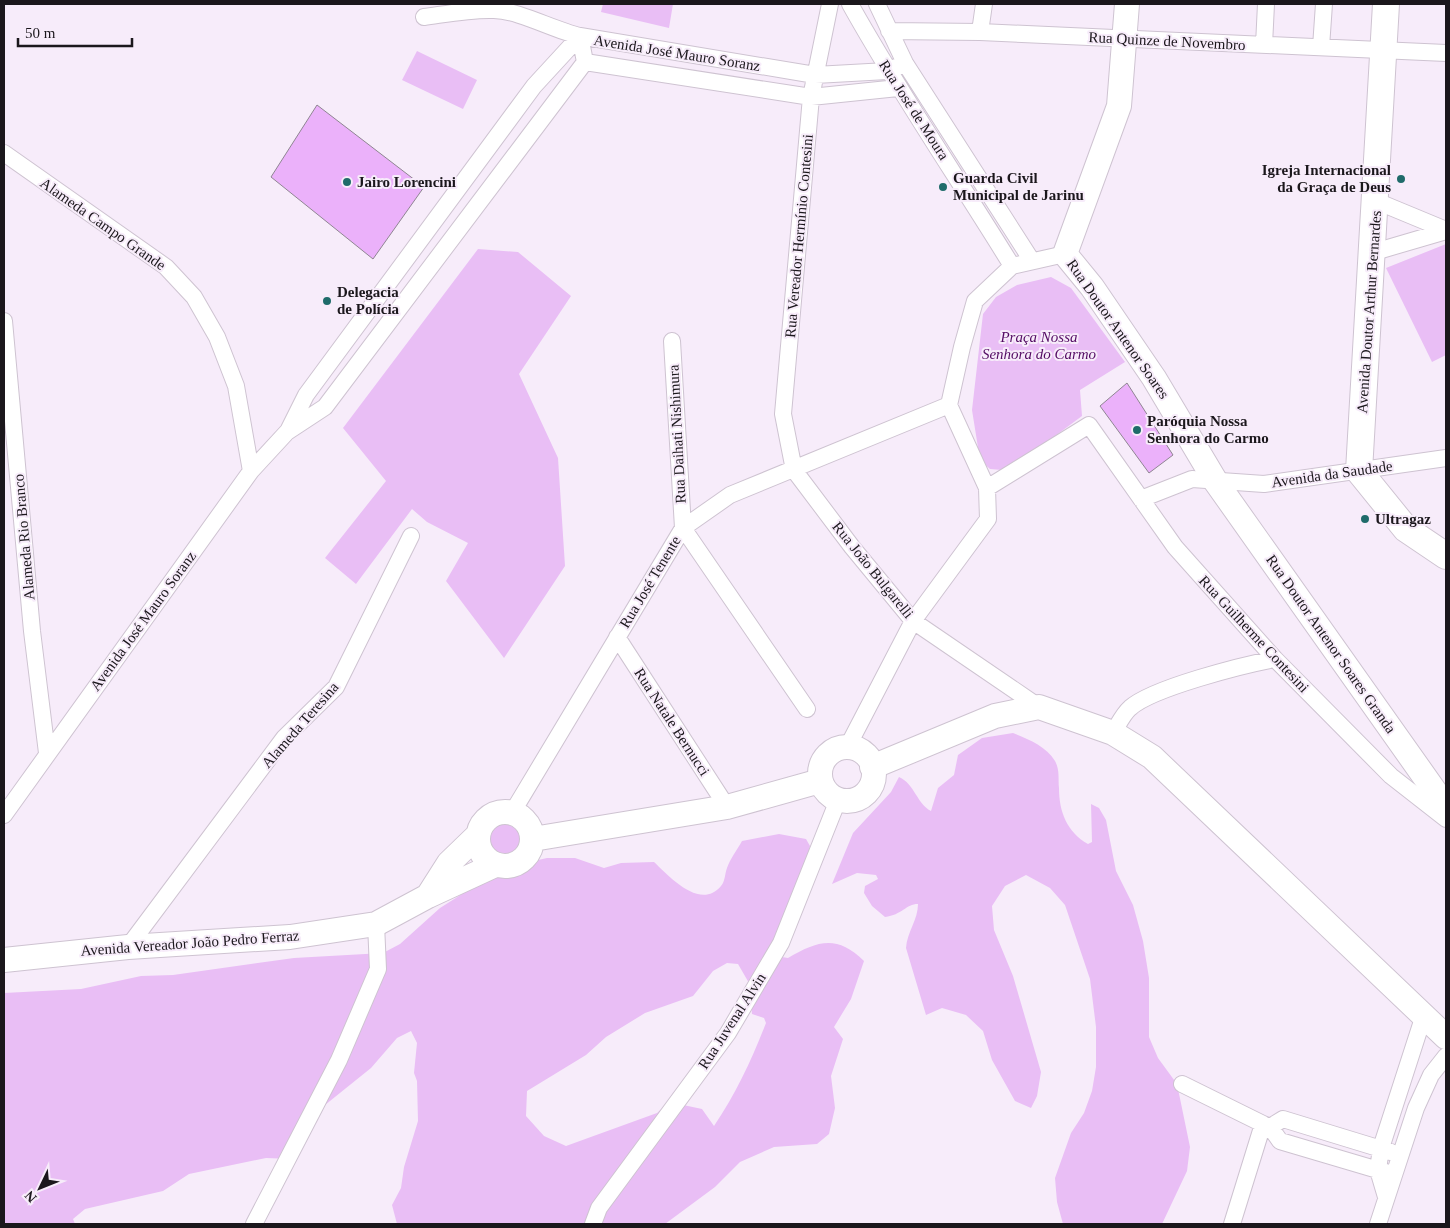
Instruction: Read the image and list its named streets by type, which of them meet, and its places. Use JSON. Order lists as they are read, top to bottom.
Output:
{
  "streets": {
    "main road": [
      "Avenida Doutor Arthur Bernardes",
      "Rua Doutor Antenor Soares",
      "Rua Doutor Antenor Soares Granda",
      "Avenida Vereador João Pedro Ferraz"
    ],
    "street": [
      "Rua Quinze de Novembro",
      "Avenida José Mauro Soranz",
      "Rua José de Moura",
      "Alameda Campo Grande",
      "Rua Vereador Hermínio Contesini",
      "Rua Daihati Nishimura",
      "Avenida da Saudade",
      "Alameda Rio Branco",
      "Rua João Bulgarelli",
      "Rua José Tenente",
      "Rua Guilherme Contesini",
      "Rua Natale Bernucci",
      "Alameda Teresina",
      "Rua Juvenal Alvin"
    ]
  },
  "crossings": [
    ["Rua Quinze de Novembro", "Rua José de Moura"],
    ["Rua Quinze de Novembro", "Avenida Doutor Arthur Bernardes"],
    ["Avenida José Mauro Soranz", "Rua José de Moura"],
    ["Avenida José Mauro Soranz", "Alameda Campo Grande"],
    ["Avenida José Mauro Soranz", "Rua Vereador Hermínio Contesini"],
    ["Avenida José Mauro Soranz", "Alameda Rio Branco"],
    ["Rua Vereador Hermínio Contesini", "Rua João Bulgarelli"],
    ["Rua Vereador Hermínio Contesini", "Rua José Tenente"],
    ["Avenida Doutor Arthur Bernardes", "Avenida da Saudade"],
    ["Rua Doutor Antenor Soares", "Avenida da Saudade"],
    ["Rua Doutor Antenor Soares", "Rua Doutor Antenor Soares Granda"],
    ["Rua Daihati Nishimura", "Rua José Tenente"],
    ["Avenida da Saudade", "Rua Guilherme Contesini"],
    ["Avenida da Saudade", "Rua Doutor Antenor Soares Granda"],
    ["Rua João Bulgarelli", "Rua José Tenente"],
    ["Rua José Tenente", "Rua Natale Bernucci"],
    ["Rua José Tenente", "Avenida Vereador João Pedro Ferraz"],
    ["Alameda Teresina", "Avenida Vereador João Pedro Ferraz"]
  ],
  "parks": ["Praça Nossa Senhora do Carmo"],
  "places": [
    "Igreja Internacional da Graça de Deus",
    "Jairo Lorencini",
    "Guarda Civil Municipal de Jarinu",
    "Delegacia de Polícia",
    "Paróquia Nossa Senhora do Carmo",
    "Ultragaz"
  ],
  "scale_bar": "50 m",
  "north": "bottom left"
}
